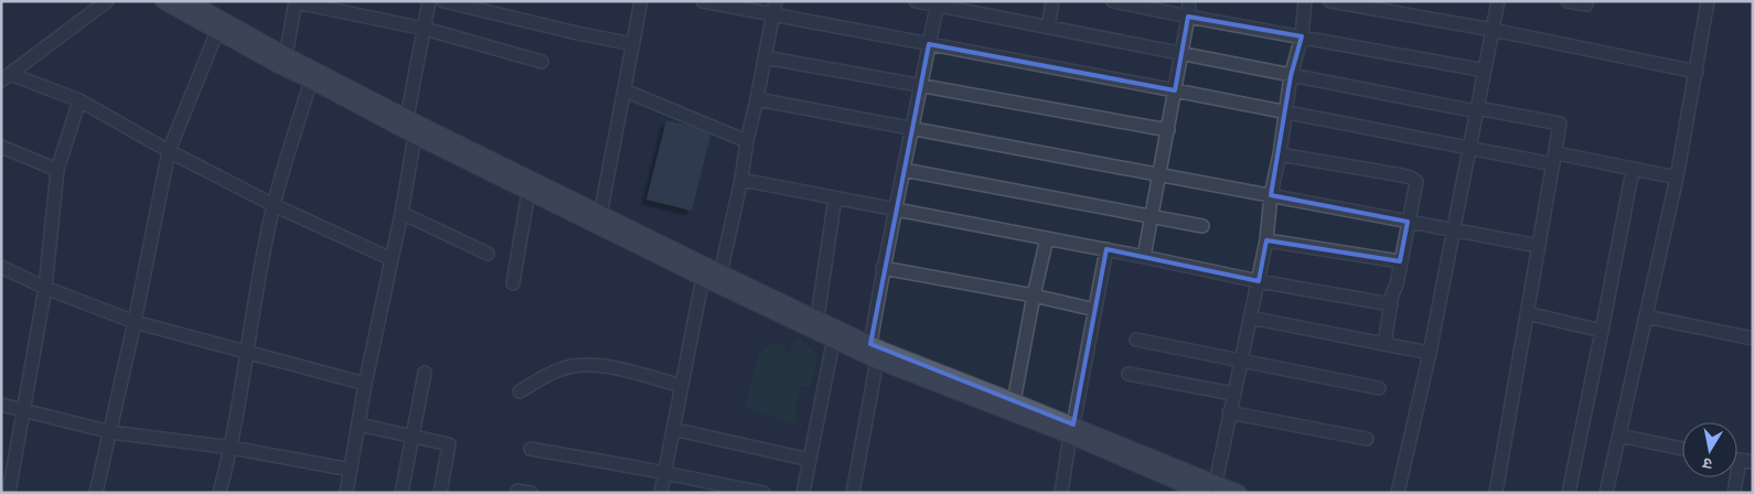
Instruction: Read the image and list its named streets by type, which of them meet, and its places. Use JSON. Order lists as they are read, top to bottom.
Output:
{
  "north": "bottom"
}
